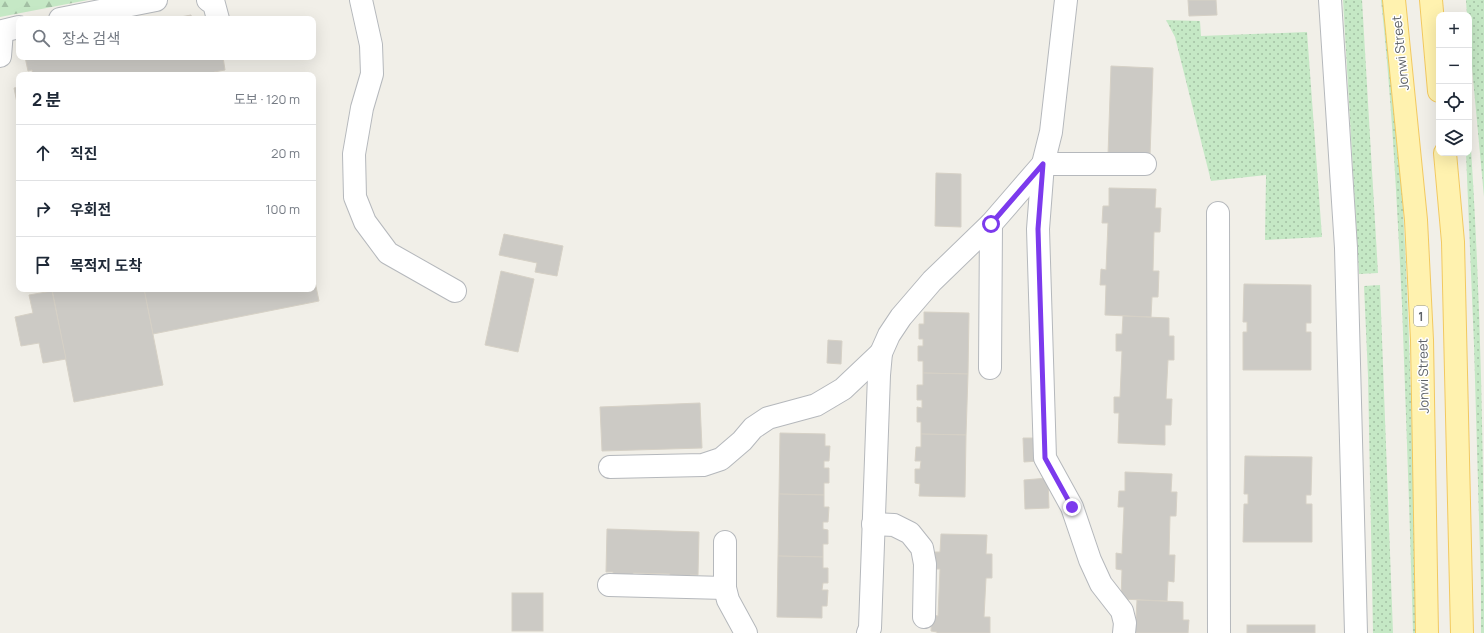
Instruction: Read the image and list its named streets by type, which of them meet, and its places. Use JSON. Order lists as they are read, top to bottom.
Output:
{
  "streets": {
    "main road": ["Jonwi Street", "1"]
  },
  "page": {
    "map_buttons": ["+", "−"],
    "search": "장소 검색",
    "heading": ["2 분", "도보 · 120 m"],
    "list": [
      ["직진", "20 m"],
      ["우회전", "100 m"],
      "목적지 도착"
    ]
  }
}
